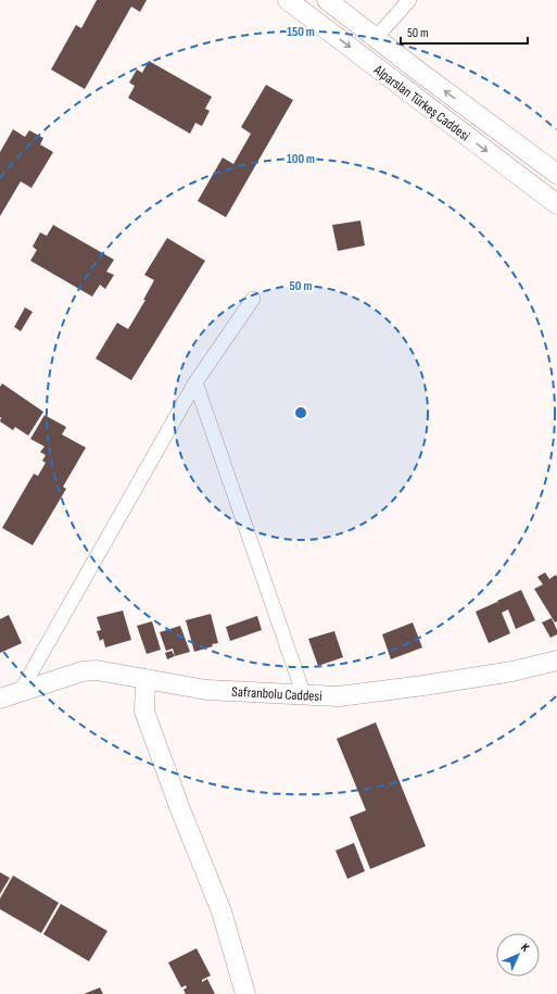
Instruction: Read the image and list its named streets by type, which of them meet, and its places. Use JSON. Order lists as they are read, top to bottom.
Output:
{
  "streets": {
    "street": ["Alparslan Türkeş Caddesi", "Safranbolu Caddesi"]
  },
  "scale_bar": "50 m",
  "north": "top right",
  "rings": ["150 m", "100 m", "50 m"]
}
